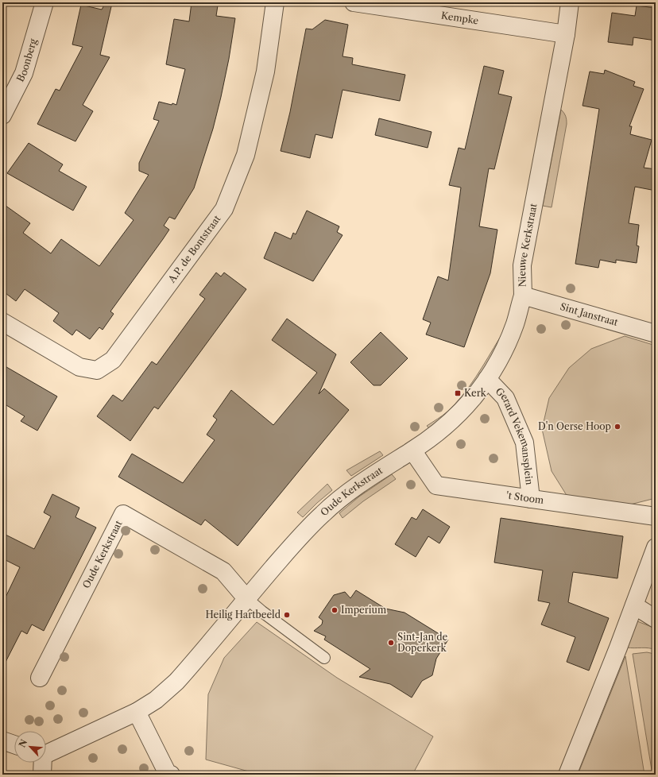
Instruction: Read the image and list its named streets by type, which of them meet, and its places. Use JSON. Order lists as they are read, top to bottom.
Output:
{
  "streets": {
    "street": [
      "Kempke",
      "Boonberg",
      "Nieuwe Kerkstraat",
      "A.P. de Bontstraat",
      "Sint Janstraat",
      "Gerard Vekemansplein",
      "Oude Kerkstraat",
      "'t Stoom"
    ]
  },
  "crossings": [
    ["Kempke", "Nieuwe Kerkstraat"],
    ["Nieuwe Kerkstraat", "Sint Janstraat"],
    ["Nieuwe Kerkstraat", "Gerard Vekemansplein"],
    ["Nieuwe Kerkstraat", "Oude Kerkstraat"],
    ["Nieuwe Kerkstraat", "'t Stoom"],
    ["Gerard Vekemansplein", "'t Stoom"],
    ["Oude Kerkstraat", "'t Stoom"]
  ],
  "places": {
    "transit": ["Kerk"],
    "other": [
      "D'n Oerse Hoop",
      "Imperium",
      "Heilig Hartbeeld",
      "Sint-Jan de Doperkerk"
    ]
  },
  "north": "top left"
}
